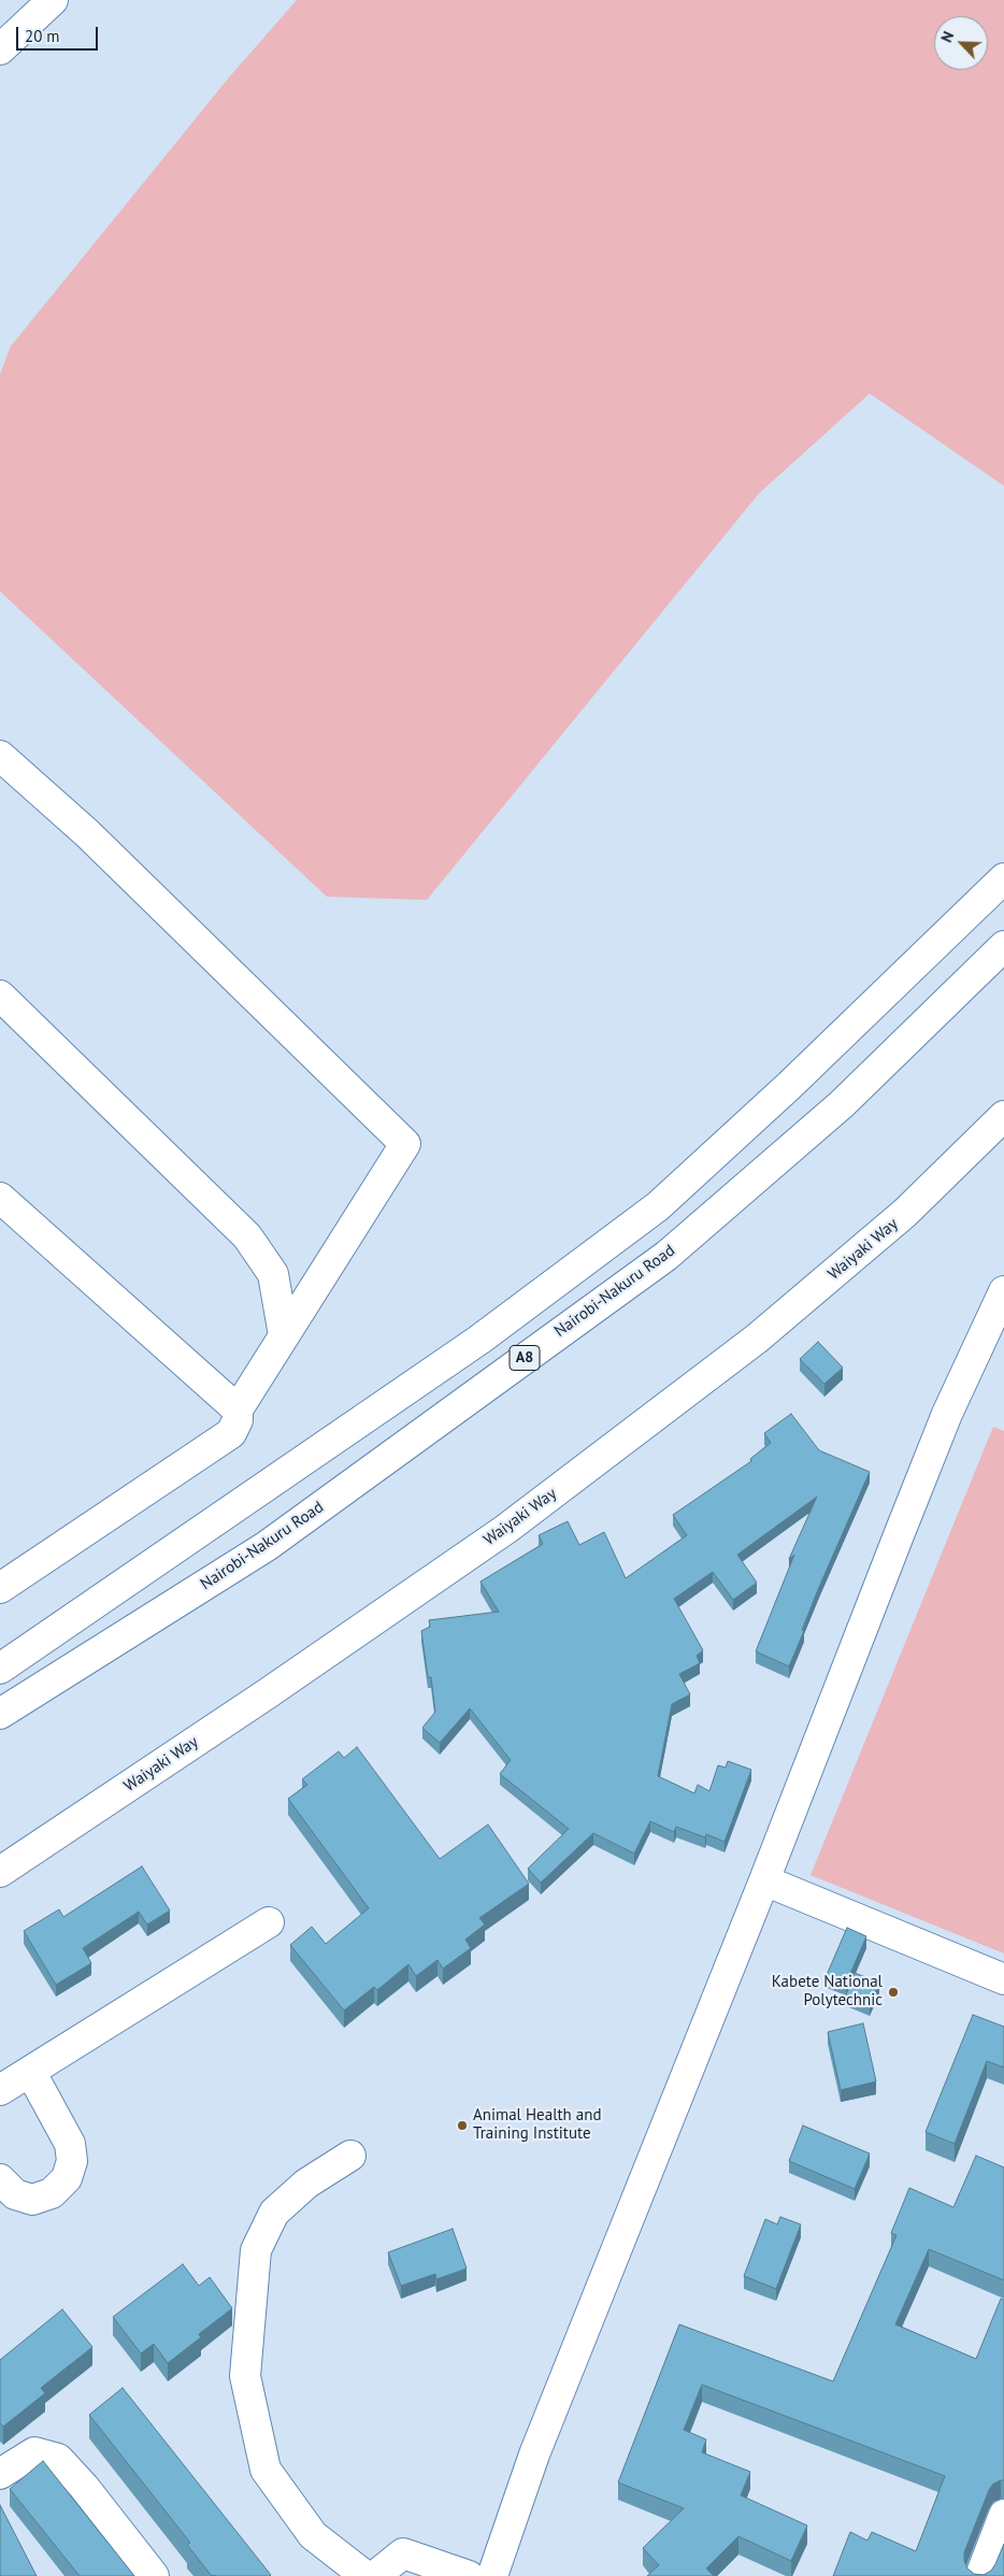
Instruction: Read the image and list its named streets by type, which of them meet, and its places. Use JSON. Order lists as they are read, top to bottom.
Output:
{
  "streets": {
    "main road": ["Waiyaki Way", "Nairobi-Nakuru Road", "A8"]
  },
  "places": ["Kabete National Polytechnic", "Animal Health and Training Institute"],
  "scale_bar": "20 m",
  "north": "top left"
}
